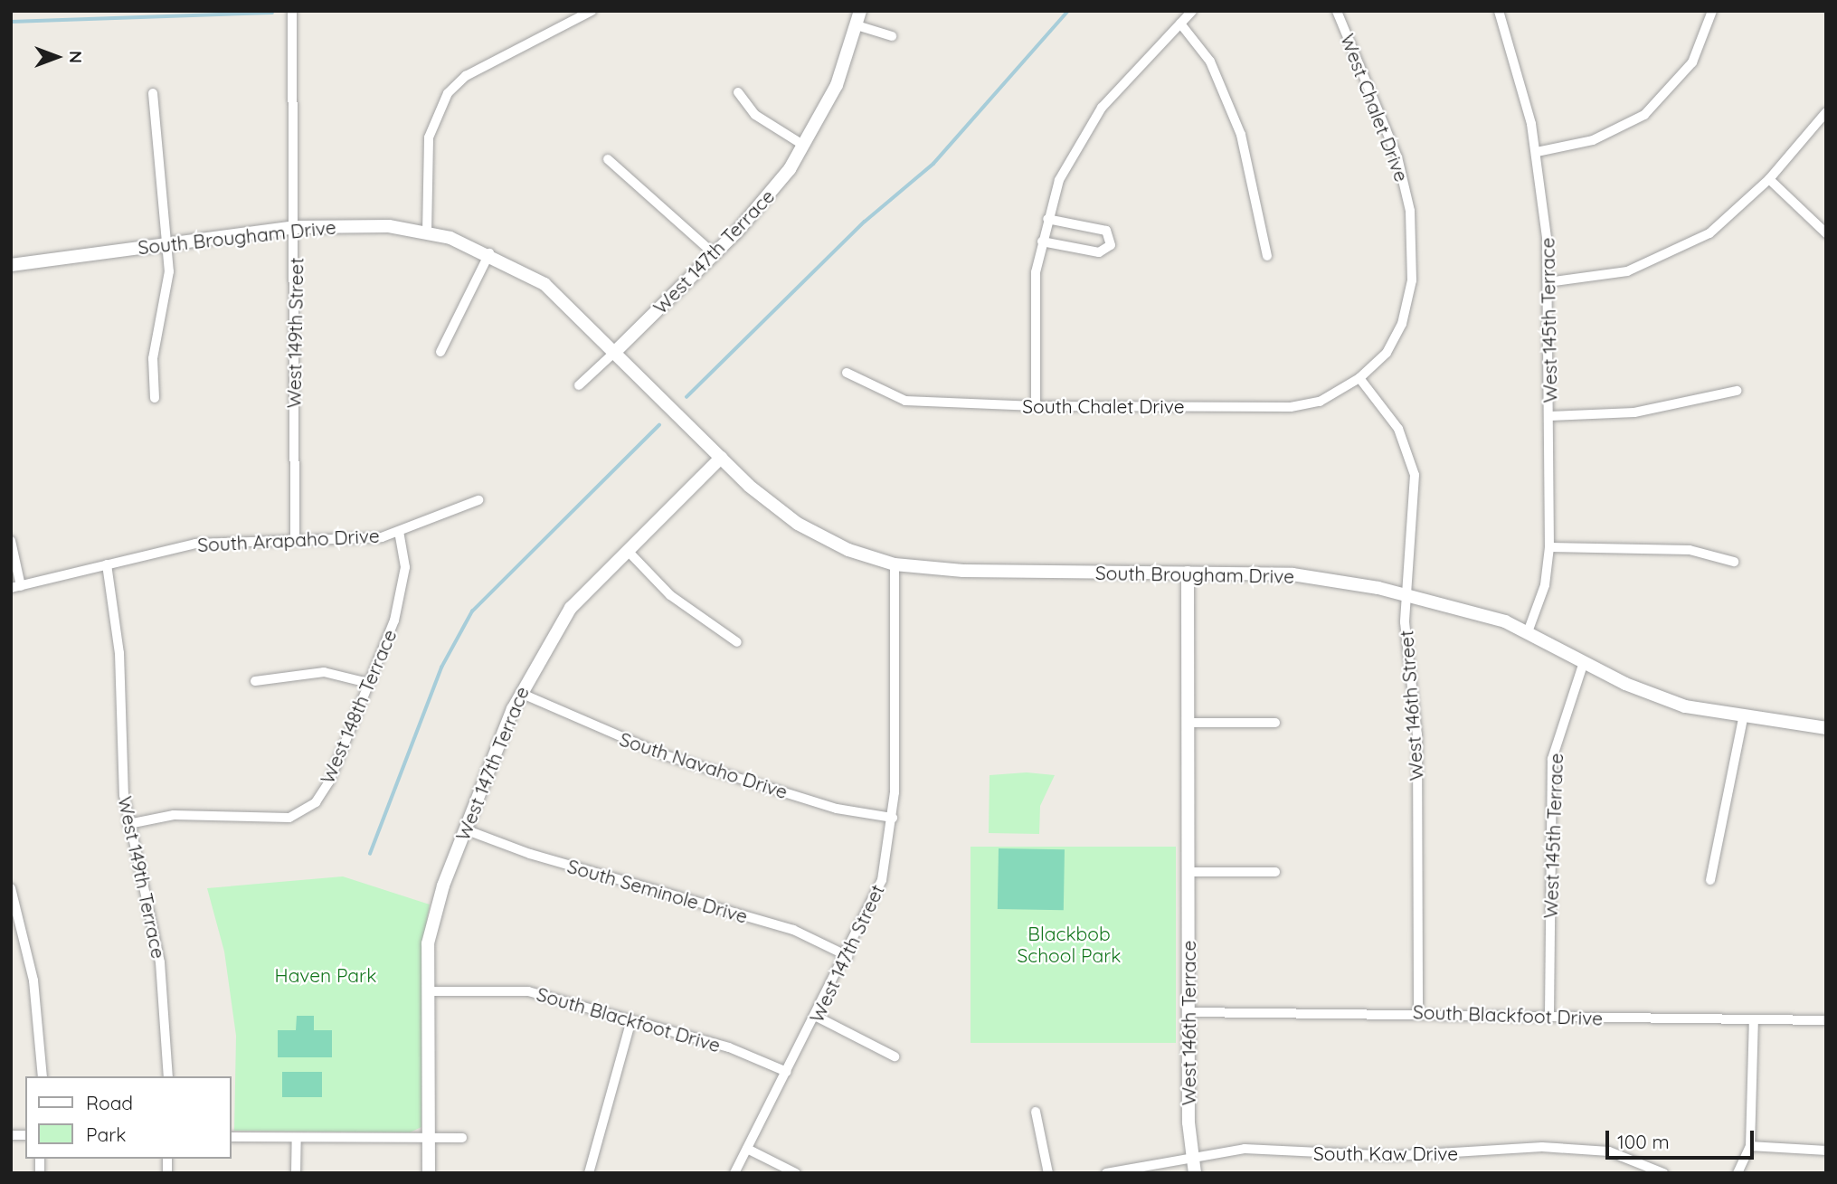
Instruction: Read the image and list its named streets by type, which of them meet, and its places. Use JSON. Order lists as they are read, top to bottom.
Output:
{
  "streets": {
    "street": [
      "West Chalet Drive",
      "South Brougham Drive",
      "West 147th Terrace",
      "West 145th Terrace",
      "West 149th Street",
      "South Chalet Drive",
      "South Arapaho Drive",
      "West 146th Street",
      "West 148th Terrace",
      "South Navaho Drive",
      "West 149th Terrace",
      "South Seminole Drive",
      "West 147th Street",
      "South Blackfoot Drive",
      "West 146th Terrace",
      "South Kaw Drive"
    ]
  },
  "crossings": [
    ["West Chalet Drive", "South Chalet Drive"],
    ["West Chalet Drive", "West 146th Street"],
    ["South Brougham Drive", "West 147th Terrace"],
    ["South Brougham Drive", "West 145th Terrace"],
    ["South Brougham Drive", "West 149th Street"],
    ["South Brougham Drive", "West 146th Street"],
    ["South Brougham Drive", "West 147th Street"],
    ["South Brougham Drive", "West 146th Terrace"],
    ["West 147th Terrace", "South Navaho Drive"],
    ["West 147th Terrace", "South Seminole Drive"],
    ["West 147th Terrace", "South Blackfoot Drive"],
    ["West 145th Terrace", "South Blackfoot Drive"],
    ["West 149th Street", "South Arapaho Drive"],
    ["South Chalet Drive", "West 146th Street"],
    ["South Arapaho Drive", "West 148th Terrace"],
    ["South Arapaho Drive", "West 149th Terrace"],
    ["West 146th Street", "South Blackfoot Drive"],
    ["West 148th Terrace", "West 149th Terrace"],
    ["South Navaho Drive", "West 147th Street"],
    ["South Seminole Drive", "West 147th Street"],
    ["West 147th Street", "South Blackfoot Drive"],
    ["South Blackfoot Drive", "West 146th Terrace"],
    ["West 146th Terrace", "South Kaw Drive"]
  ],
  "parks": ["Blackbob School Park", "Haven Park"],
  "legend": ["Road", "Park"],
  "scale_bar": "100 m",
  "north": "right"
}
